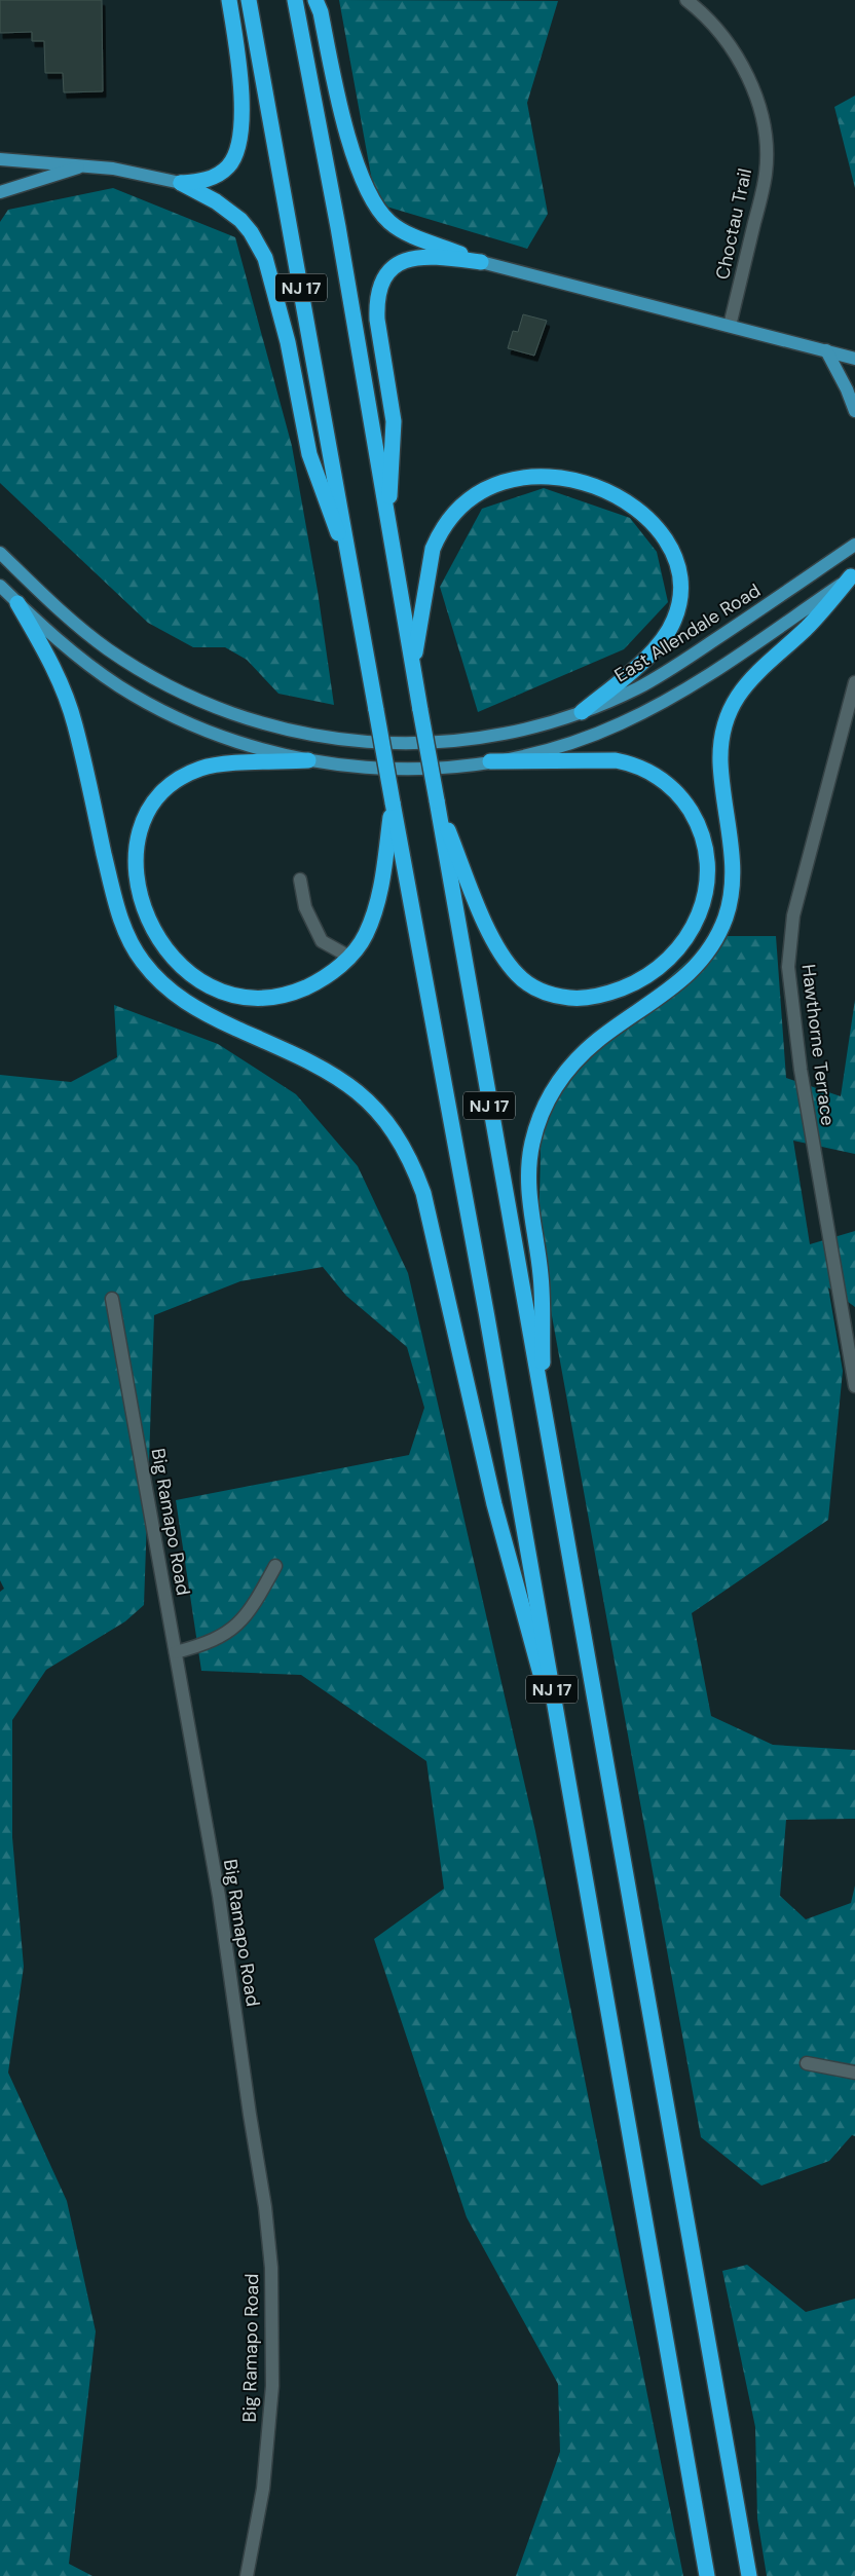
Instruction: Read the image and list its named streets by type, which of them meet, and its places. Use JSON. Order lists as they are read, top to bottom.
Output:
{
  "streets": {
    "highway": ["NJ 17"],
    "main road": ["East Allendale Road"],
    "street": ["Choctau Trail", "Hawthorne Terrace", "Big Ramapo Road"]
  }
}
